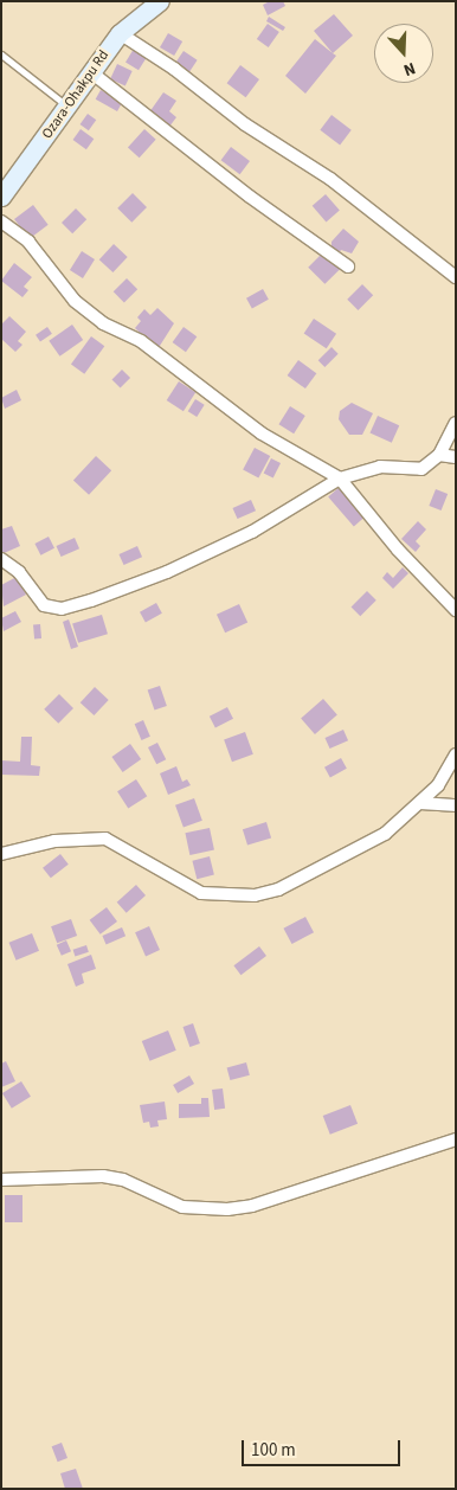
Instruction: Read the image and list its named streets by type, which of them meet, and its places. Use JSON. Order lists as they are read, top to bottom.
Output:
{
  "streets": {
    "main road": ["Ozara-Ohakpu Rd"]
  },
  "scale_bar": "100 m",
  "north": "bottom"
}
